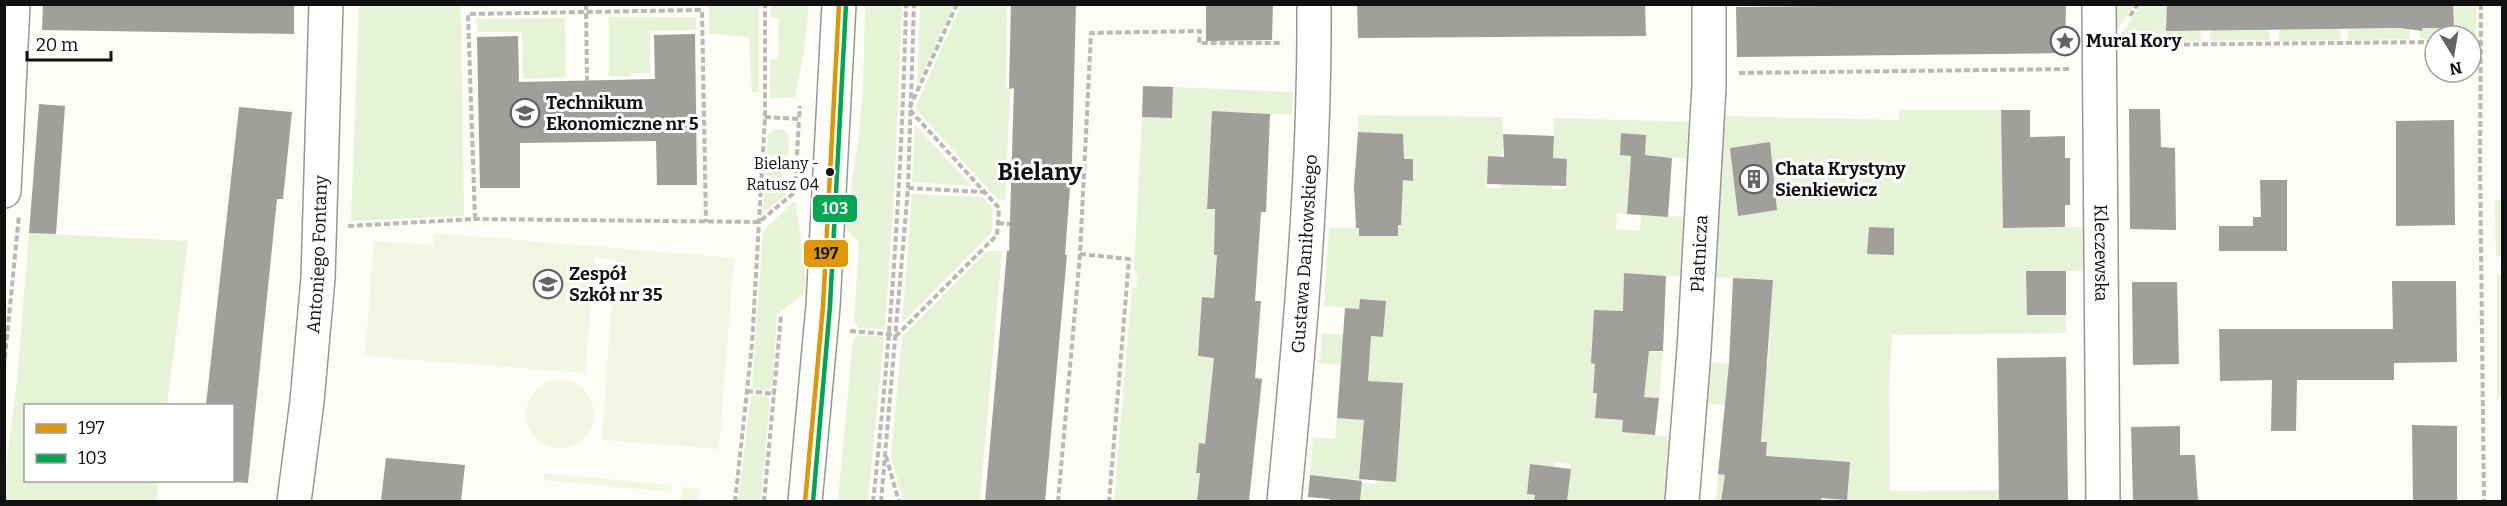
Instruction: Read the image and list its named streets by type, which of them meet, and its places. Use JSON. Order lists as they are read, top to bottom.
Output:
{
  "streets": {
    "street": [
      "Gustawa Daniłowskiego",
      "Płatnicza",
      "Kleczewska",
      "Antoniego Fontany"
    ]
  },
  "districts": ["Bielany"],
  "places": {
    "place": ["Mural Kory"],
    "school or university": ["Technikum Ekonomiczne nr 5", "Zespół Szkół nr 35"],
    "other": ["Bielany - Ratusz 04"],
    "building": ["Chata Krystyny Sienkiewicz"]
  },
  "lines": ["transit line 197", "transit line 103"],
  "legend": ["197", "103"],
  "scale_bar": "20 m",
  "north": "bottom"
}
